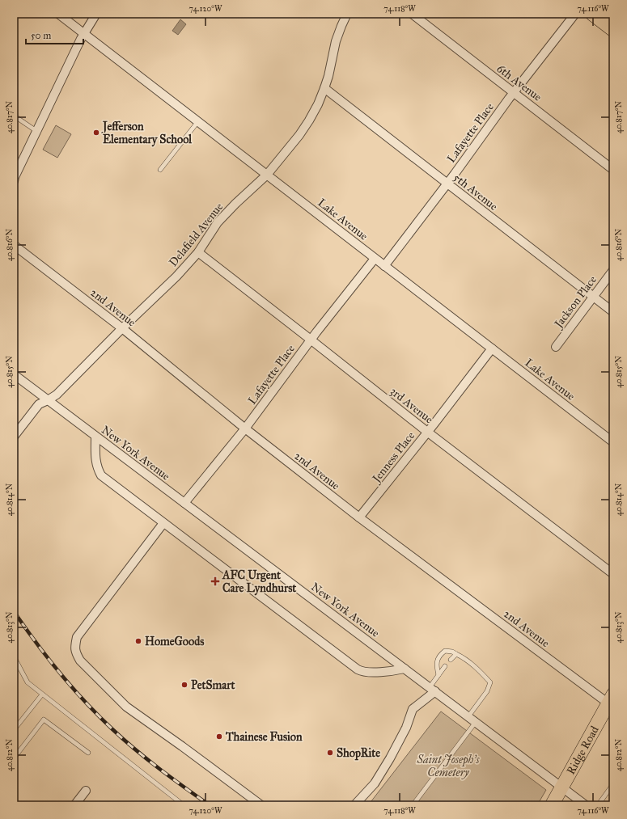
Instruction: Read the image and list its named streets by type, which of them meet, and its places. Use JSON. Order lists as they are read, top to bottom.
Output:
{
  "streets": {
    "main road": ["Ridge Road"],
    "street": [
      "6th Avenue",
      "Lafayette Place",
      "5th Avenue",
      "Lake Avenue",
      "Delafield Avenue",
      "Jackson Place",
      "2nd Avenue",
      "3rd Avenue",
      "New York Avenue",
      "Jenness Place"
    ]
  },
  "crossings": [
    ["6th Avenue", "Lafayette Place"],
    ["Lafayette Place", "5th Avenue"],
    ["Lafayette Place", "Lake Avenue"],
    ["Lafayette Place", "2nd Avenue"],
    ["Lafayette Place", "3rd Avenue"],
    ["Lafayette Place", "New York Avenue"],
    ["5th Avenue", "Delafield Avenue"],
    ["5th Avenue", "Jackson Place"],
    ["Lake Avenue", "Delafield Avenue"],
    ["Lake Avenue", "Jenness Place"],
    ["Delafield Avenue", "2nd Avenue"],
    ["Delafield Avenue", "3rd Avenue"],
    ["Delafield Avenue", "New York Avenue"],
    ["2nd Avenue", "Jenness Place"],
    ["2nd Avenue", "Ridge Road"],
    ["3rd Avenue", "Jenness Place"],
    ["New York Avenue", "Ridge Road"]
  ],
  "parks": ["Saint Joseph's Cemetery"],
  "places": {
    "other": [
      "Jefferson Elementary School",
      "HomeGoods",
      "PetSmart",
      "Thainese Fusion",
      "ShopRite"
    ],
    "health": ["AFC Urgent Care Lyndhurst"]
  },
  "scale_bar": "50 m",
  "coordinates": [
    "74.120°W",
    "74.118°W",
    "74.116°W",
    "40.817°N",
    "40.816°N",
    "40.815°N",
    "40.814°N",
    "40.813°N",
    "40.812°N"
  ]
}
